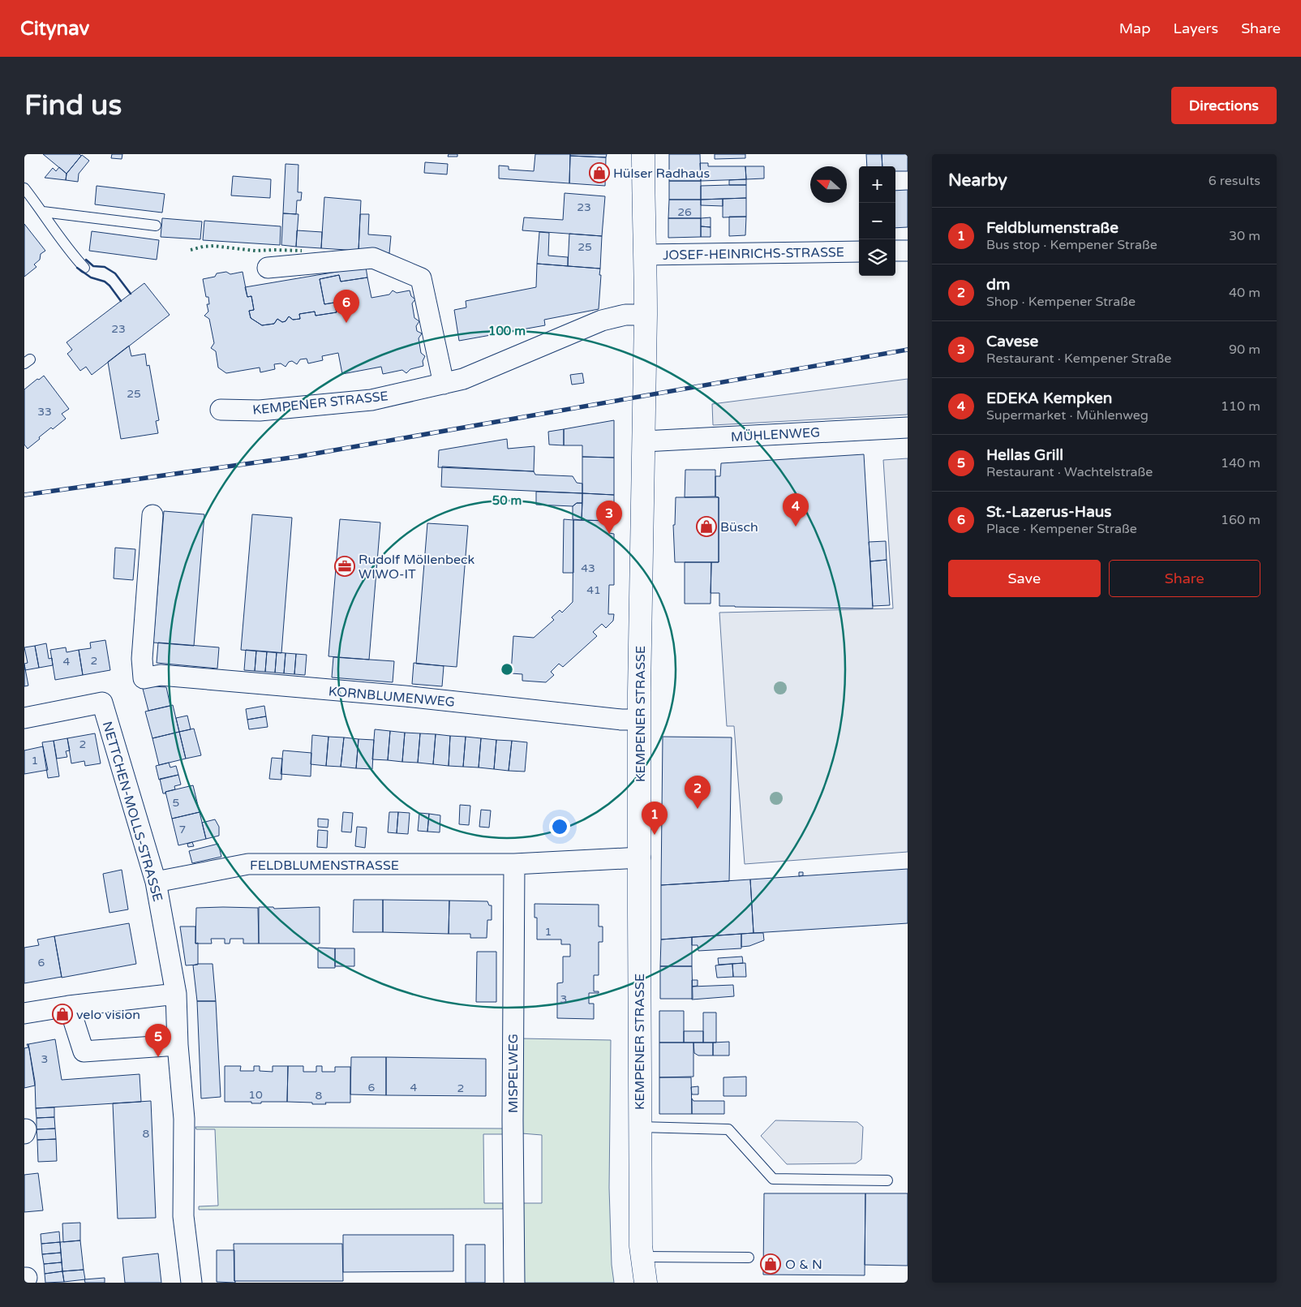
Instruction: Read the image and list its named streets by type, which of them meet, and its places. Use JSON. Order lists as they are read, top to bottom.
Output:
{
  "streets": {
    "street": [
      "JOSEF-HEINRICHS-STRASSE",
      "KEMPENER STRASSE",
      "MÜHLENWEG",
      "KORNBLUMENWEG",
      "NETTCHEN-MOLLS-STRASSE",
      "FELDBLUMENSTRASSE",
      "MISPELWEG"
    ]
  },
  "crossings": [
    ["JOSEF-HEINRICHS-STRASSE", "KEMPENER STRASSE"],
    ["KEMPENER STRASSE", "MÜHLENWEG"],
    ["KEMPENER STRASSE", "KORNBLUMENWEG"],
    ["KEMPENER STRASSE", "FELDBLUMENSTRASSE"],
    ["NETTCHEN-MOLLS-STRASSE", "FELDBLUMENSTRASSE"],
    ["FELDBLUMENSTRASSE", "MISPELWEG"]
  ],
  "places": {
    "shop": [
      "Hülser Radhaus",
      "Büsch",
      "velo vision",
      "O & N"
    ],
    "office": ["Rudolf Möllenbeck WIWO-IT"]
  },
  "house_numbers": [
    "23",
    "26",
    "25",
    "23",
    "25",
    "33",
    "43",
    "41",
    "2",
    "4",
    "2",
    "1",
    "5",
    "7",
    "1",
    "6",
    "3",
    "3",
    "6",
    "4",
    "2",
    "10",
    "8",
    "8"
  ],
  "north": "left",
  "page": {
    "header": "Citynav",
    "nav": ["Map", "Layers", "Share"],
    "buttons": [
      "Directions",
      ["Save", "Share"]
    ],
    "title": "Find us",
    "heading": ["Nearby", "6 results"],
    "map_buttons": ["+", "−"],
    "list": [
      {
        "mark": "1",
        "name": "Feldblumenstraße",
        "note": "Bus stop · Kempener Straße",
        "value": "30 m"
      },
      {
        "mark": "2",
        "name": "dm",
        "note": "Shop · Kempener Straße",
        "value": "40 m"
      },
      {
        "mark": "3",
        "name": "Cavese",
        "note": "Restaurant · Kempener Straße",
        "value": "90 m"
      },
      {
        "mark": "4",
        "name": "EDEKA Kempken",
        "note": "Supermarket · Mühlenweg",
        "value": "110 m"
      },
      {
        "mark": "5",
        "name": "Hellas Grill",
        "note": "Restaurant · Wachtelstraße",
        "value": "140 m"
      },
      {
        "mark": "6",
        "name": "St.-Lazerus-Haus",
        "note": "Place · Kempener Straße",
        "value": "160 m"
      }
    ],
    "pins": [
      "6",
      "4",
      "3",
      "2",
      "1",
      "5"
    ]
  },
  "rings": ["100 m", "50 m"]
}
